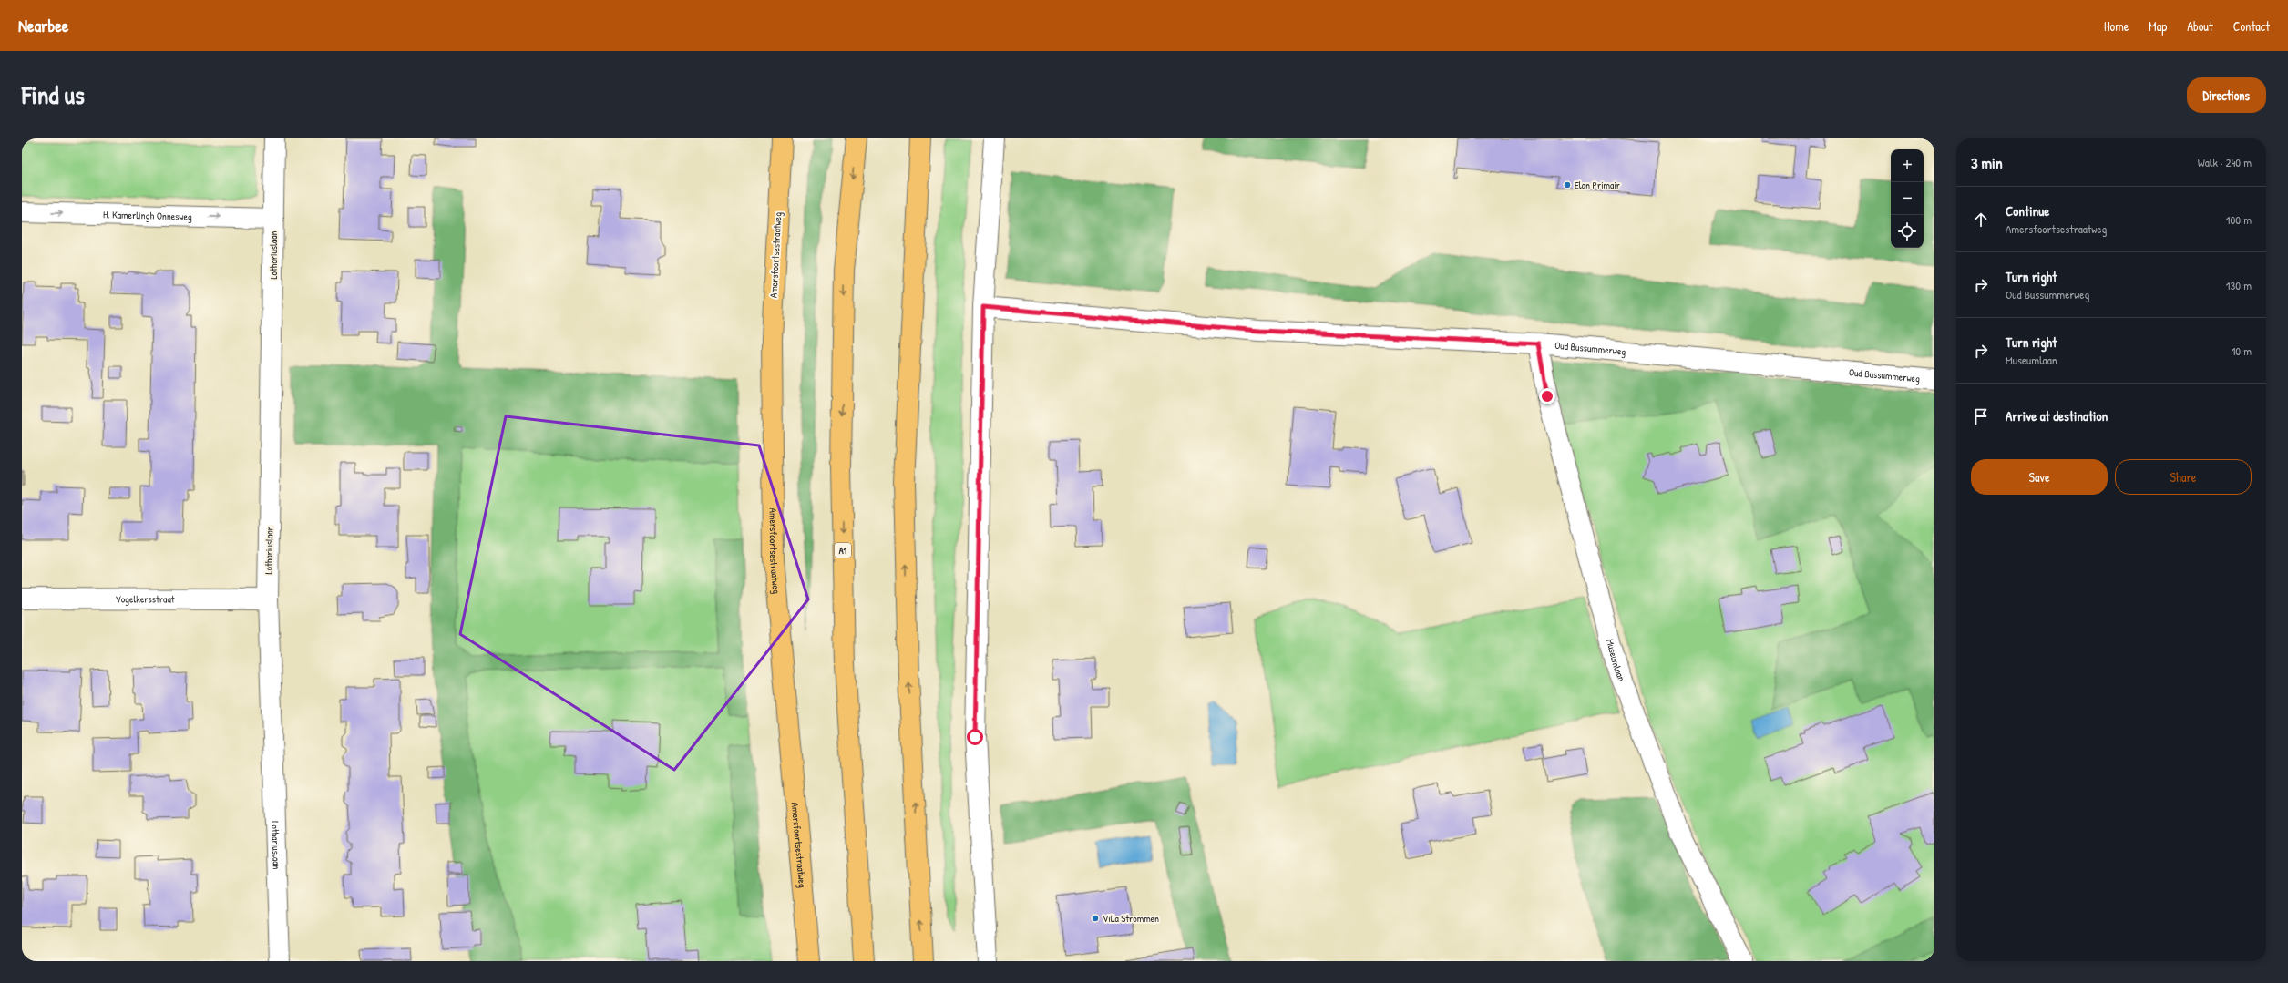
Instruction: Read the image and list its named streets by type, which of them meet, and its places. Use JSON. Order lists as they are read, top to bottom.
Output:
{
  "streets": {
    "main road": ["Amersfoortsestraatweg", "A1"],
    "street": [
      "H. Kamerlingh Onnesweg",
      "Lothariuslaan",
      "Oud Bussummerweg",
      "Vogelkersstraat",
      "Museumlaan"
    ]
  },
  "crossings": [
    ["H. Kamerlingh Onnesweg", "Lothariuslaan"],
    ["Lothariuslaan", "Vogelkersstraat"],
    ["Oud Bussummerweg", "Museumlaan"]
  ],
  "one_way": ["H. Kamerlingh Onnesweg"],
  "places": ["Elan Primair", "Villa Strommen"],
  "page": {
    "header": "Nearbee",
    "nav": [
      "Home",
      "Map",
      "About",
      "Contact"
    ],
    "title": "Find us",
    "buttons": [
      "Directions",
      ["Save", "Share"]
    ],
    "heading": ["3 min", "Walk · 240 m"],
    "map_buttons": ["+", "−"],
    "list": [
      ["Continue", "Amersfoortsestraatweg", "100 m"],
      ["Turn right", "Oud Bussummerweg", "130 m"],
      ["Turn right", "Museumlaan", "10 m"],
      "Arrive at destination"
    ]
  }
}
